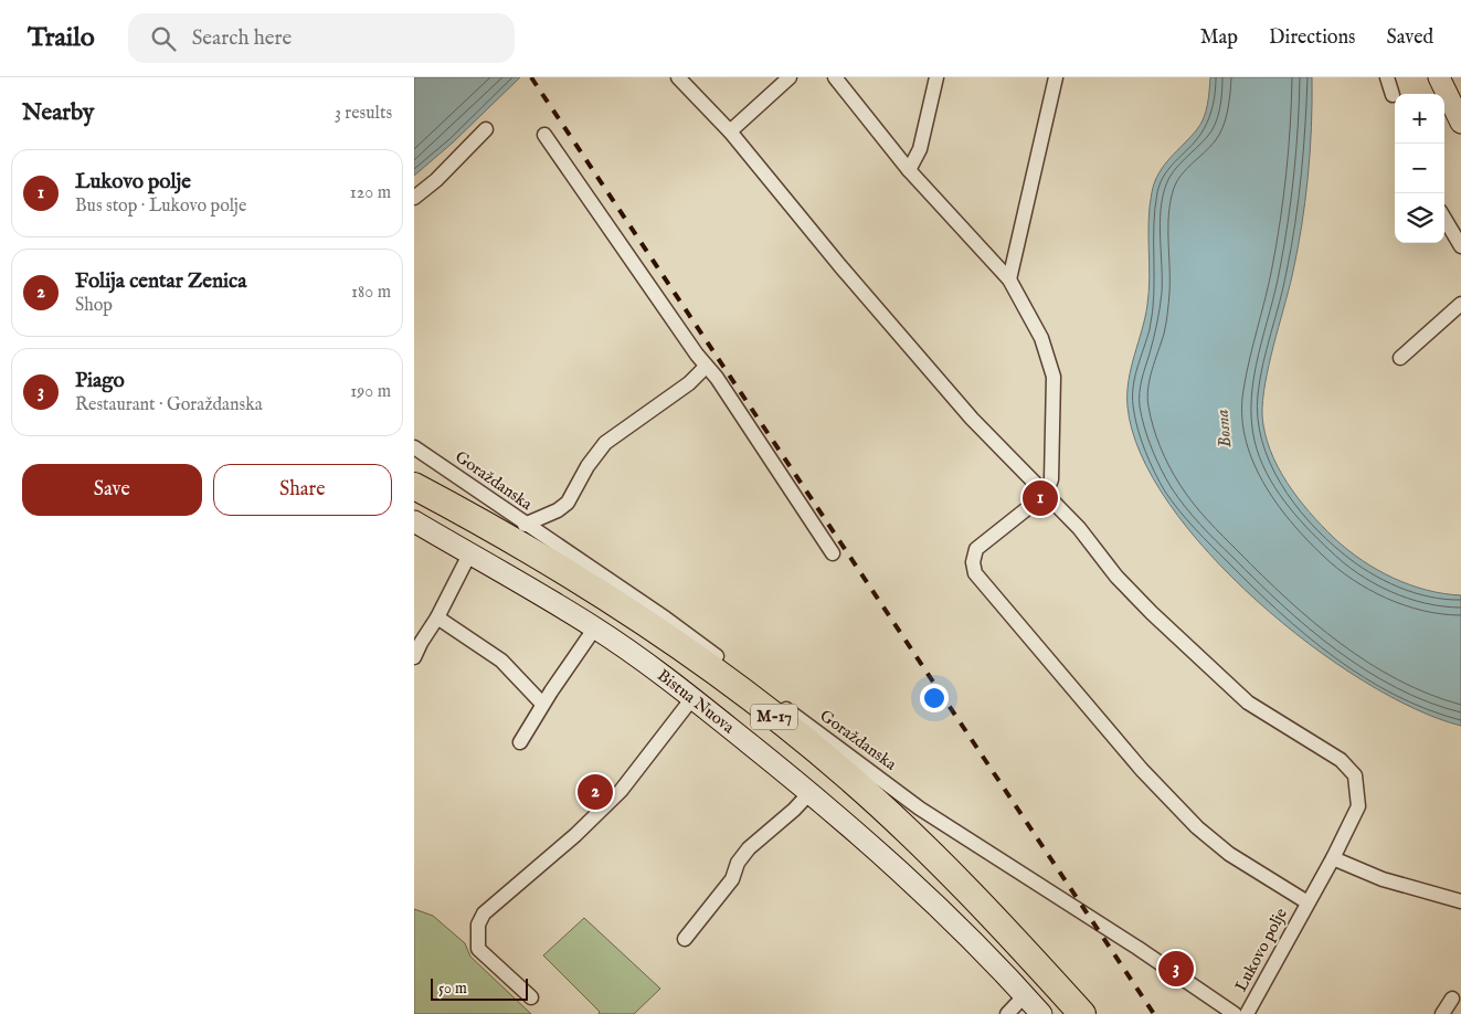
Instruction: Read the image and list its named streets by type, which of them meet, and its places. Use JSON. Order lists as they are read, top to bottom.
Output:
{
  "streets": {
    "highway": ["M-17"],
    "street": ["Goraždanska", "Bistua Nuova", "Lukovo polje"]
  },
  "water": ["Bosna"],
  "scale_bar": "50 m",
  "page": {
    "header": "Trailo",
    "search": "Search here",
    "nav": ["Map", "Directions", "Saved"],
    "heading": ["Nearby", "3 results"],
    "map_buttons": ["+", "−"],
    "list": [
      {
        "mark": "1",
        "name": "Lukovo polje",
        "note": "Bus stop · Lukovo polje",
        "value": "120 m"
      },
      {
        "mark": "2",
        "name": "Folija centar Zenica",
        "note": "Shop",
        "value": "180 m"
      },
      {
        "mark": "3",
        "name": "Piago",
        "note": "Restaurant · Goraždanska",
        "value": "190 m"
      }
    ],
    "buttons": ["Save", "Share"],
    "pins": ["1", "2", "3"],
    "scale": "50 m"
  }
}
